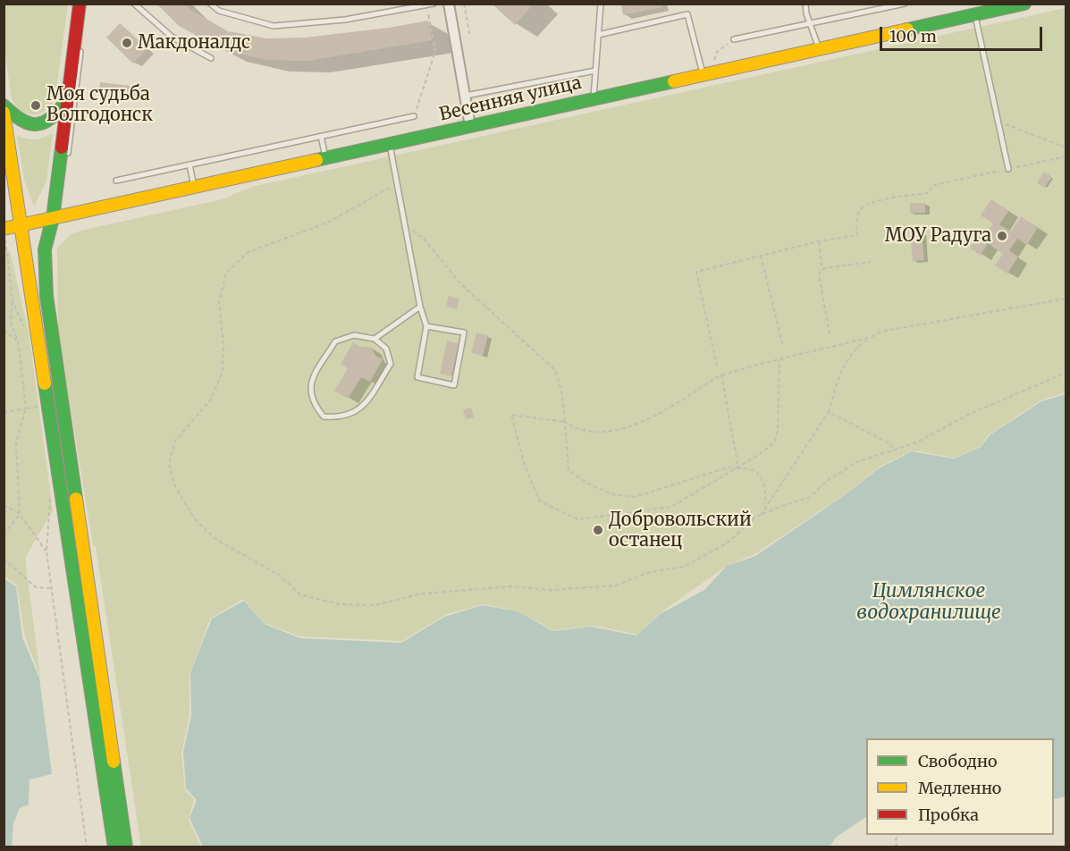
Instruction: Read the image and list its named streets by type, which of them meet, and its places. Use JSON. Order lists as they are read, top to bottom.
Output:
{
  "streets": {
    "main road": ["Весенняя улица"]
  },
  "water": ["Цимлянское водохранилище"],
  "places": [
    "Макдоналдс",
    "Моя судьба Волгодонск",
    "МОУ Радуга",
    "Добровольский останец"
  ],
  "legend": ["Свободно", "Медленно", "Пробка"],
  "scale_bar": "100 m"
}
